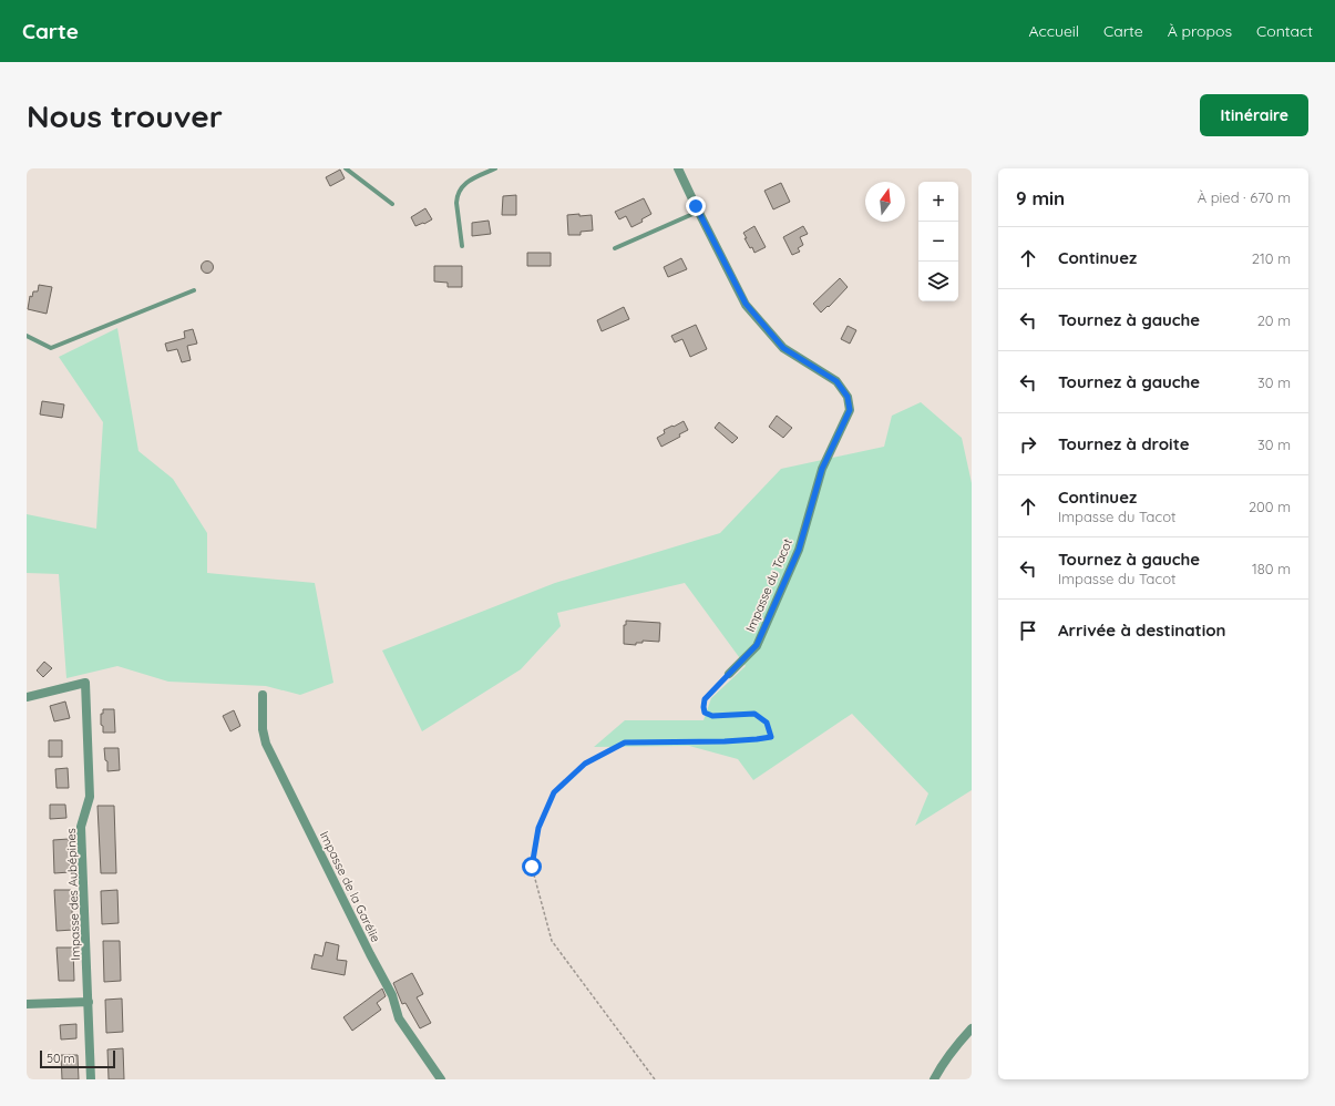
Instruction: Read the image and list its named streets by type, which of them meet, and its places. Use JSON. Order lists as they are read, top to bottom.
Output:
{
  "streets": {
    "street": ["Impasse du Tacot", "Impasse de la Garélie", "Impasse des Aubépines"]
  },
  "scale_bar": "50 m",
  "north": "top",
  "page": {
    "header": "Carte",
    "nav": [
      "Accueil",
      "Carte",
      "À propos",
      "Contact"
    ],
    "buttons": "Itinéraire",
    "title": "Nous trouver",
    "heading": ["9 min", "À pied · 670 m"],
    "map_buttons": ["+", "−"],
    "list": [
      ["Continuez", "210 m"],
      ["Tournez à gauche", "20 m"],
      ["Tournez à gauche", "30 m"],
      ["Tournez à droite", "30 m"],
      ["Continuez", "Impasse du Tacot", "200 m"],
      ["Tournez à gauche", "Impasse du Tacot", "180 m"],
      "Arrivée à destination"
    ],
    "scale": "50 m"
  }
}
